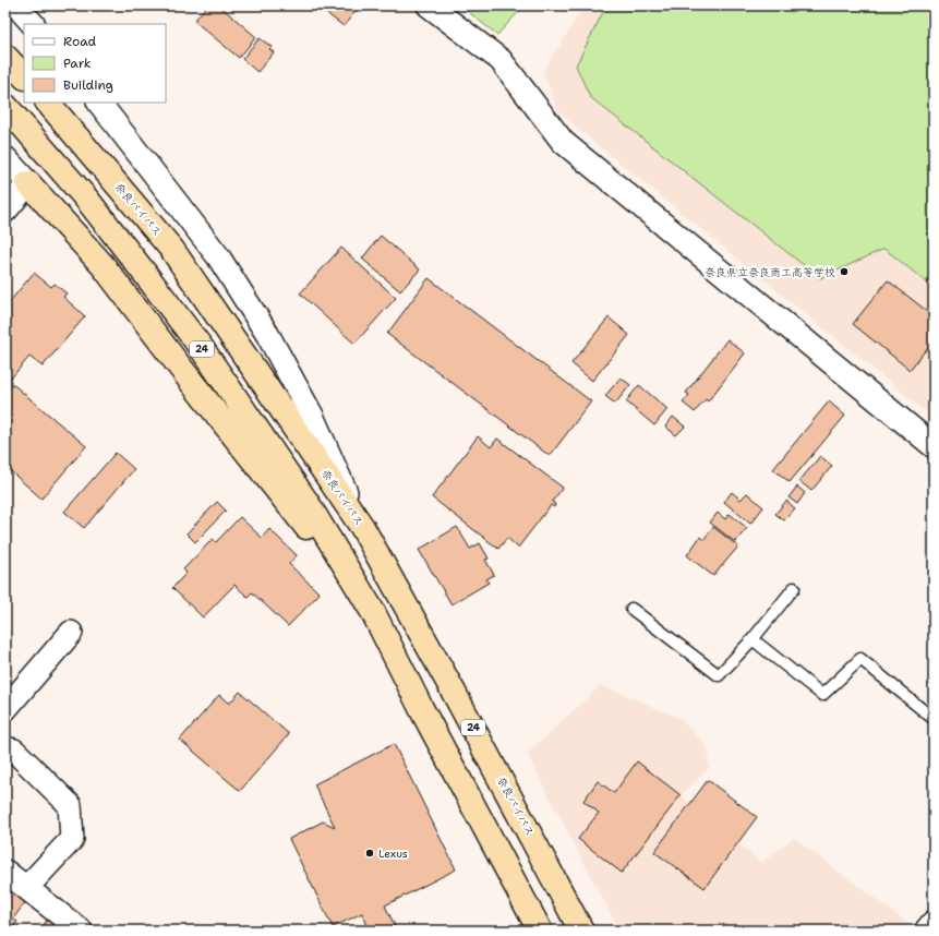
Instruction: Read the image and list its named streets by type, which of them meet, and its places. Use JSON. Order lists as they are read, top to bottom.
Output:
{
  "streets": {
    "highway": ["奈良バイパス", "24"]
  },
  "places": ["奈良県立奈良商工高等学校", "Lexus"],
  "legend": ["Road", "Park", "Building"]
}
